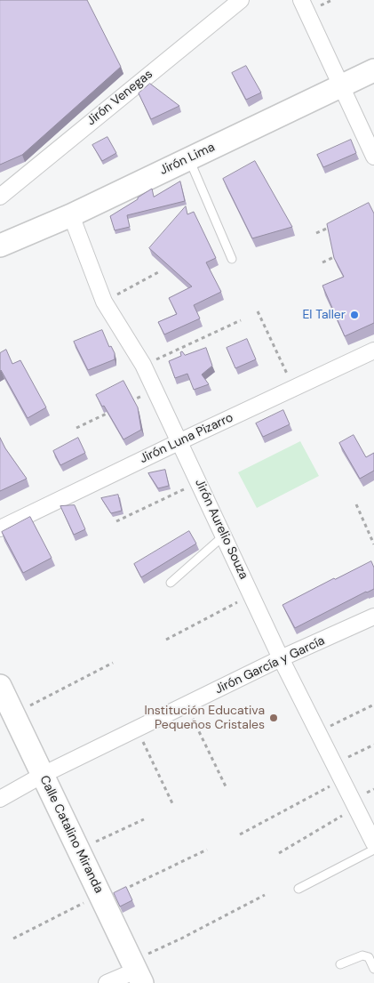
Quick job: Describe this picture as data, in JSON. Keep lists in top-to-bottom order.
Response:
{
  "streets": {
    "street": [
      "Jirón Venegas",
      "Jirón Lima",
      "Jirón Luna Pizarro",
      "Jirón Aurelio Souza",
      "Jirón García y García",
      "Calle Catalino Miranda"
    ]
  },
  "crossings": [
    ["Jirón Lima", "Jirón Aurelio Souza"],
    ["Jirón Luna Pizarro", "Jirón Aurelio Souza"],
    ["Jirón Aurelio Souza", "Jirón García y García"],
    ["Jirón García y García", "Calle Catalino Miranda"]
  ],
  "places": ["El Taller", "Institución Educativa Pequeños Cristales"]
}
